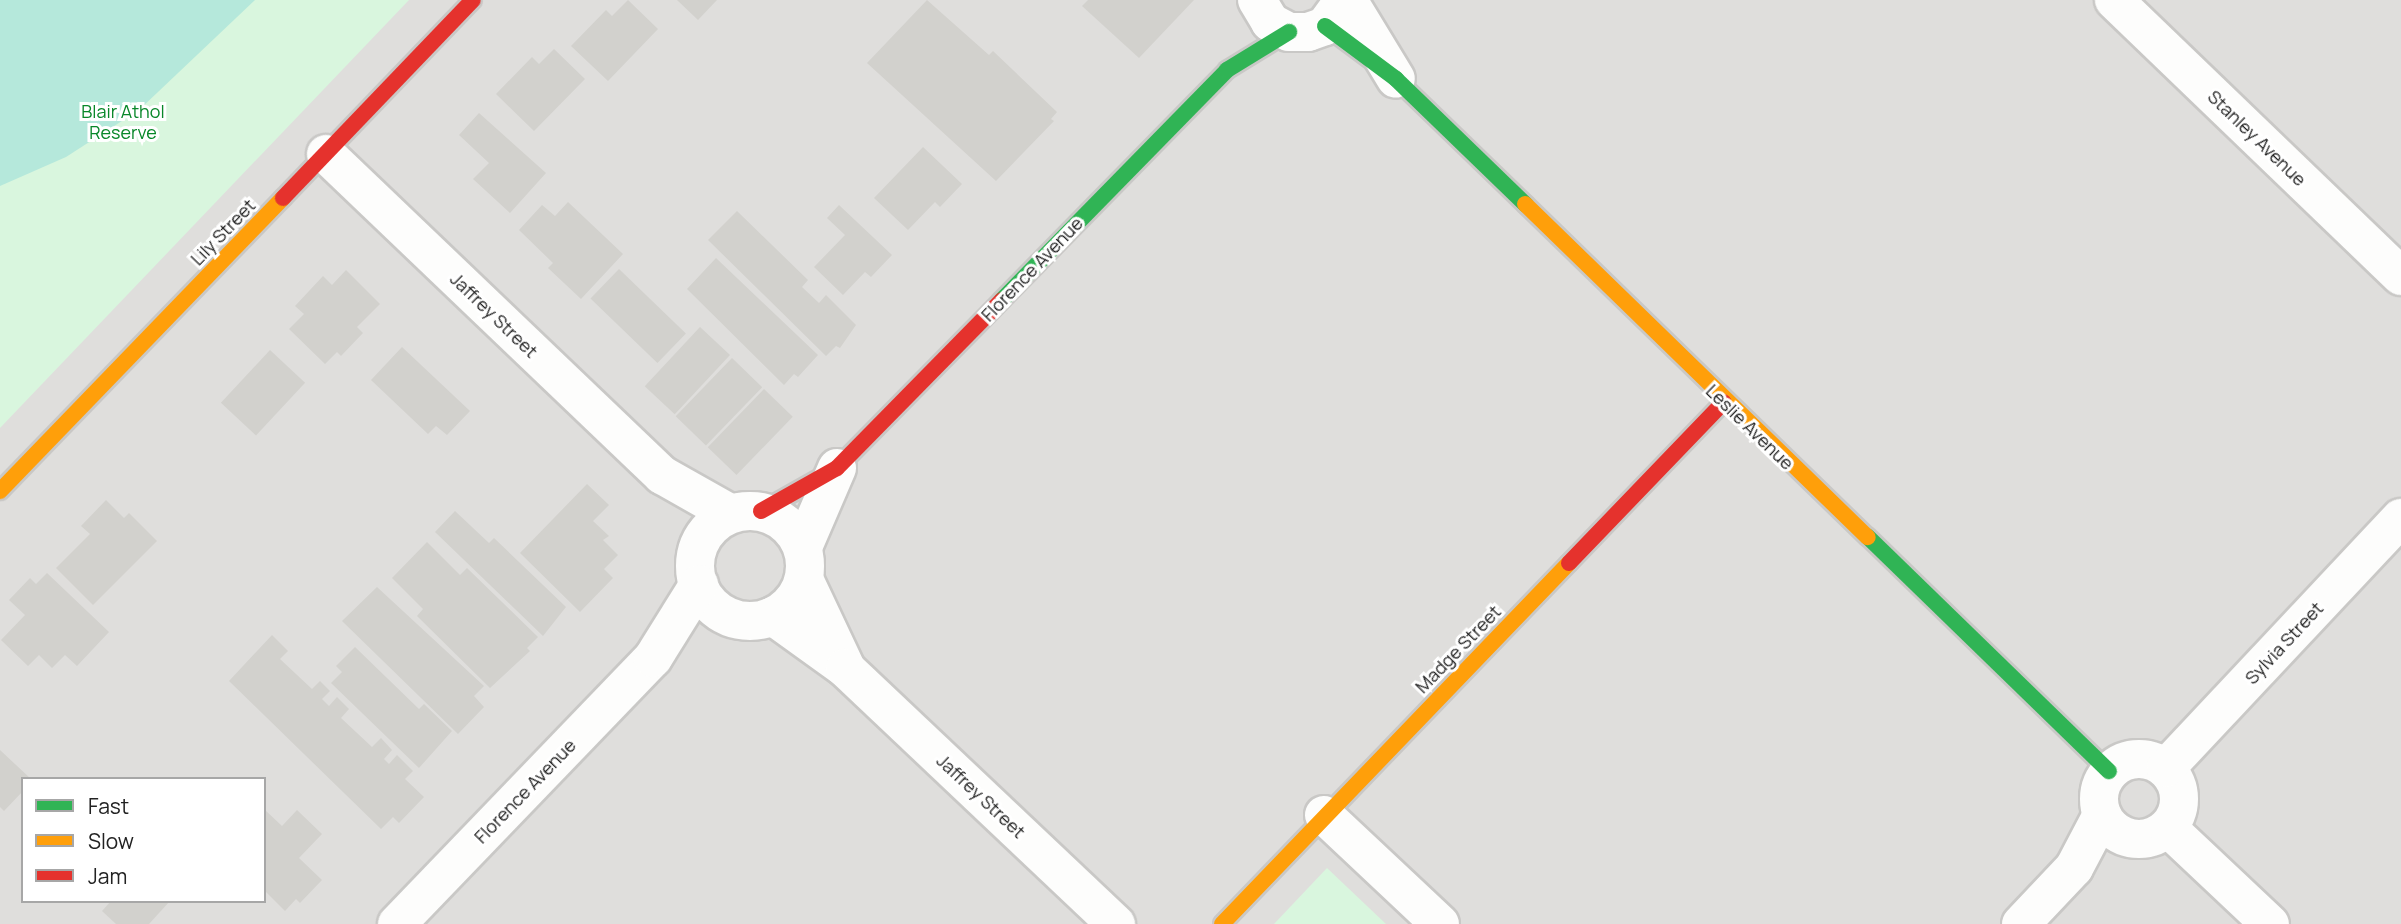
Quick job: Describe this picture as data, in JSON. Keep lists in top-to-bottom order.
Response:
{
  "streets": {
    "street": [
      "Stanley Avenue",
      "Lily Street",
      "Florence Avenue",
      "Jaffrey Street",
      "Leslie Avenue",
      "Sylvia Street",
      "Madge Street"
    ]
  },
  "crossings": [
    ["Lily Street", "Jaffrey Street"],
    ["Florence Avenue", "Jaffrey Street"],
    ["Florence Avenue", "Leslie Avenue"],
    ["Leslie Avenue", "Sylvia Street"],
    ["Leslie Avenue", "Madge Street"]
  ],
  "parks": ["Blair Athol Reserve"],
  "legend": ["Fast", "Slow", "Jam"]
}
